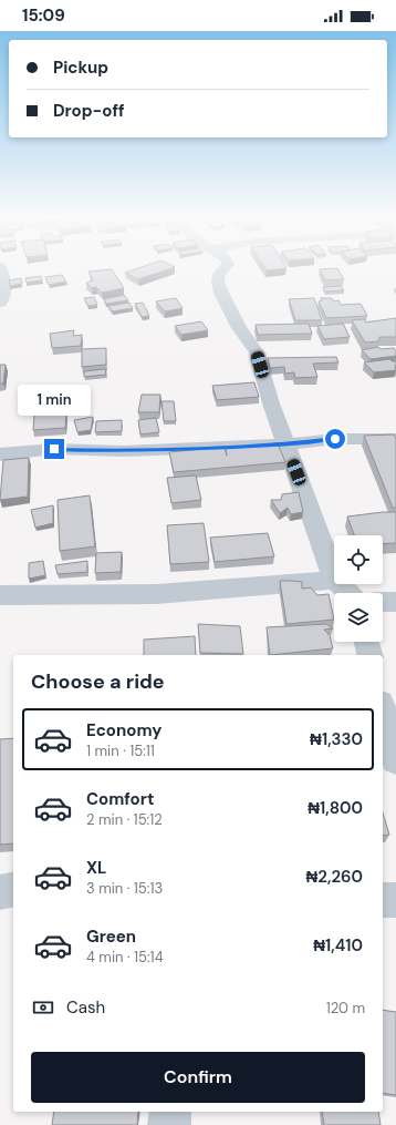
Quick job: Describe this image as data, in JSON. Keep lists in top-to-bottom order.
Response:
{
  "page": {
    "status": "15:09",
    "banner": ["Pickup", "Drop-off"],
    "bubble": "1 min",
    "heading": "Choose a ride",
    "list": [
      {
        "name": "Economy",
        "note": "1 min · 15:11",
        "value": "₦1,330"
      },
      {
        "name": "Comfort",
        "note": "2 min · 15:12",
        "value": "₦1,800"
      },
      {
        "name": "XL",
        "note": "3 min · 15:13",
        "value": "₦2,260"
      },
      {
        "name": "Green",
        "note": "4 min · 15:14",
        "value": "₦1,410"
      }
    ],
    "pay": ["Cash", "120 m"],
    "buttons": "Confirm"
  }
}
